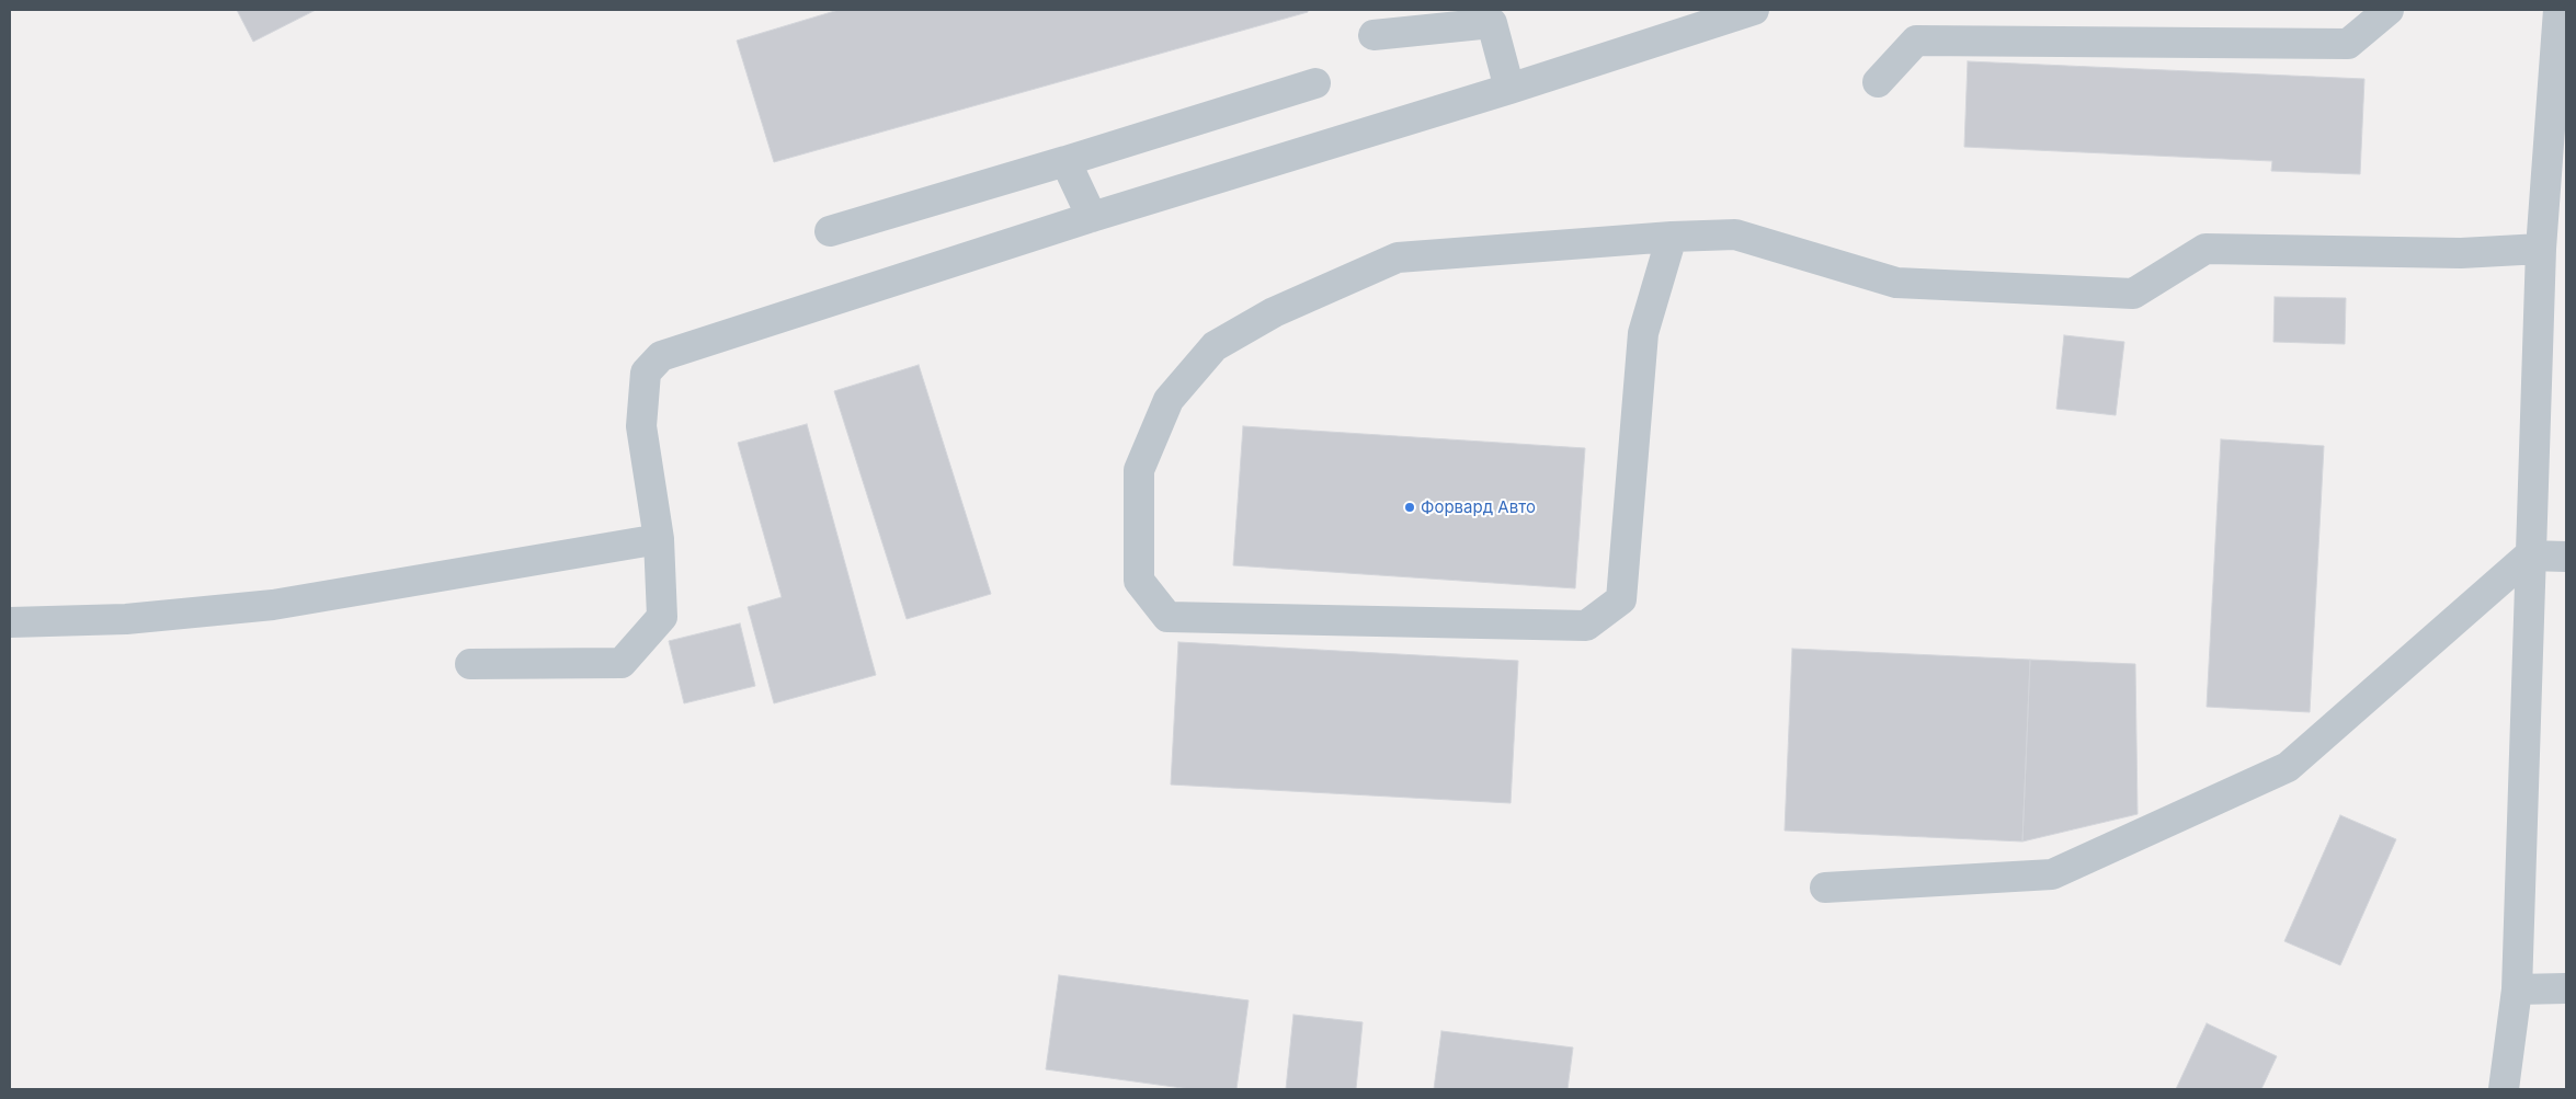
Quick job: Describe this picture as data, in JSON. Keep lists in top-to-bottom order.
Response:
{
  "places": ["Форвард Авто"]
}
